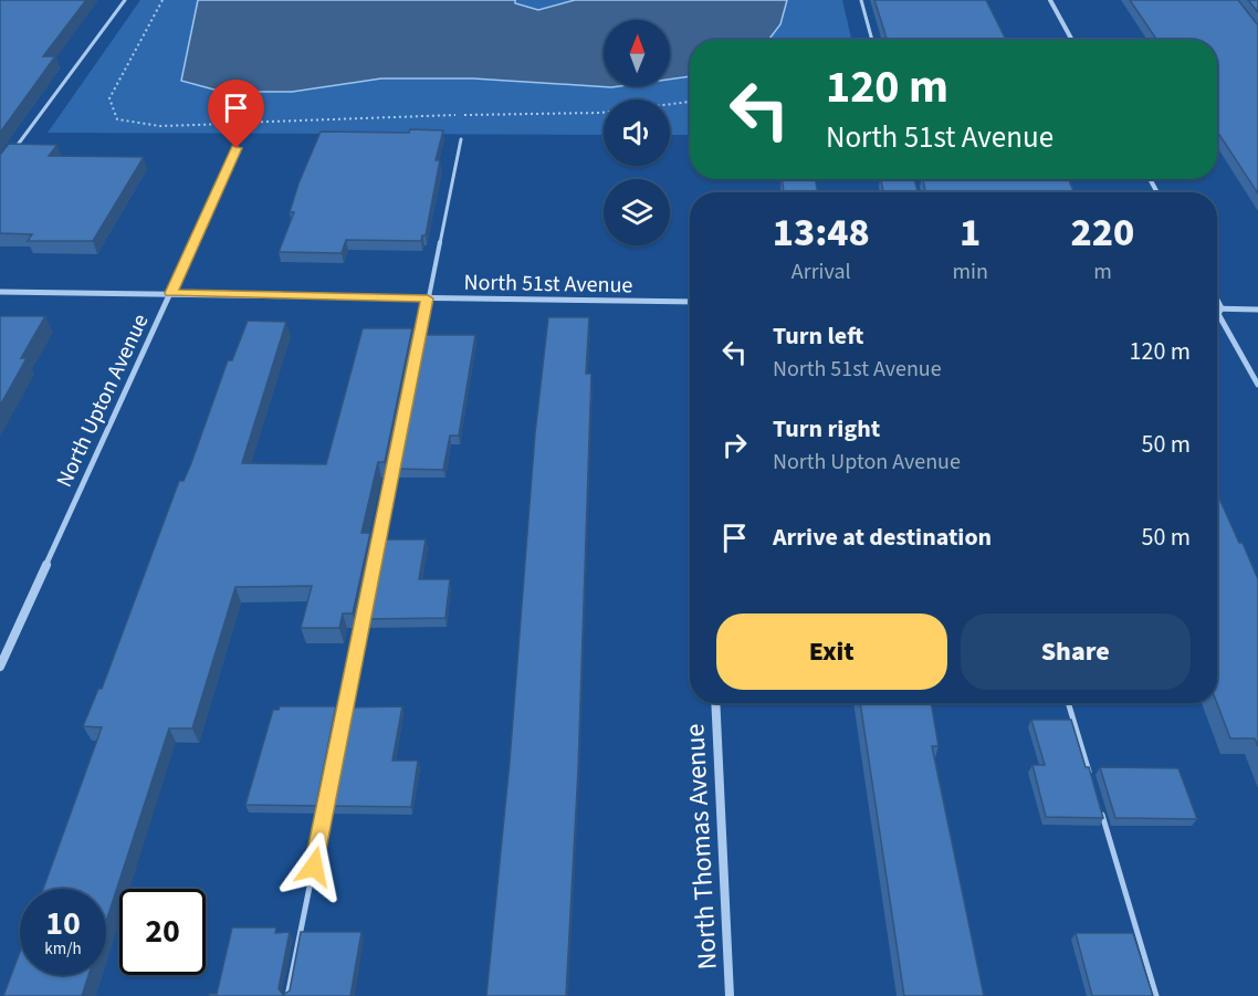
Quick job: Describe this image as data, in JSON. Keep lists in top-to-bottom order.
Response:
{
  "streets": {
    "street": ["North 51st Avenue", "North Upton Avenue", "North Thomas Avenue"]
  },
  "crossings": [
    ["North 51st Avenue", "North Upton Avenue"]
  ],
  "north": "top",
  "page": {
    "turn": ["120 m", "North 51st Avenue"],
    "eta": [
      "13:48",
      "Arrival",
      "1",
      "min",
      "220",
      "m"
    ],
    "list": [
      {
        "name": "Turn left",
        "note": "North 51st Avenue",
        "value": "120 m"
      },
      {
        "name": "Turn right",
        "note": "North Upton Avenue",
        "value": "50 m"
      },
      {
        "name": "Arrive at destination",
        "value": "50 m"
      }
    ],
    "buttons": ["Exit", "Share"],
    "speed": "10 km/h",
    "limit": "20"
  }
}
